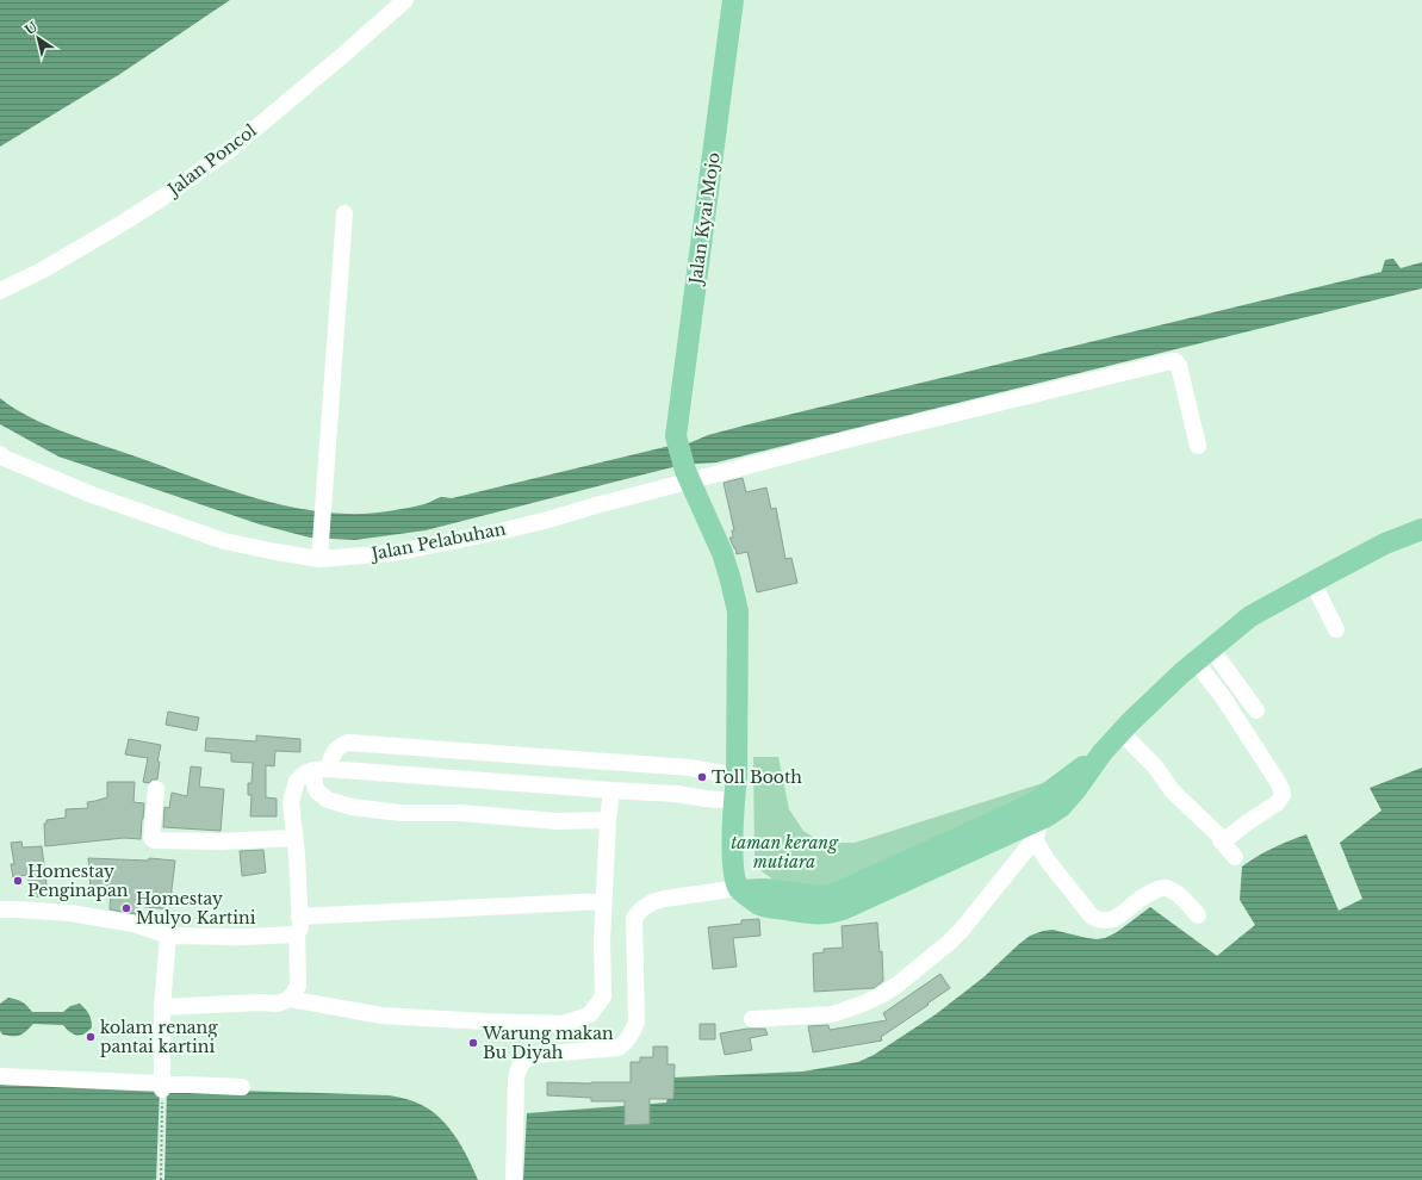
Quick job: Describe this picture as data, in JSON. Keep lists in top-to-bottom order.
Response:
{
  "streets": {
    "main road": ["Jalan Kyai Mojo"],
    "street": ["Jalan Poncol", "Jalan Pelabuhan"]
  },
  "crossings": [
    ["Jalan Kyai Mojo", "Jalan Pelabuhan"]
  ],
  "parks": ["taman kerang mutiara"],
  "places": [
    "Toll Booth",
    "Homestay Penginapan",
    "Homestay Mulyo Kartini",
    "kolam renang pantai kartini",
    "Warung makan Bu Diyah"
  ],
  "north": "top left"
}
